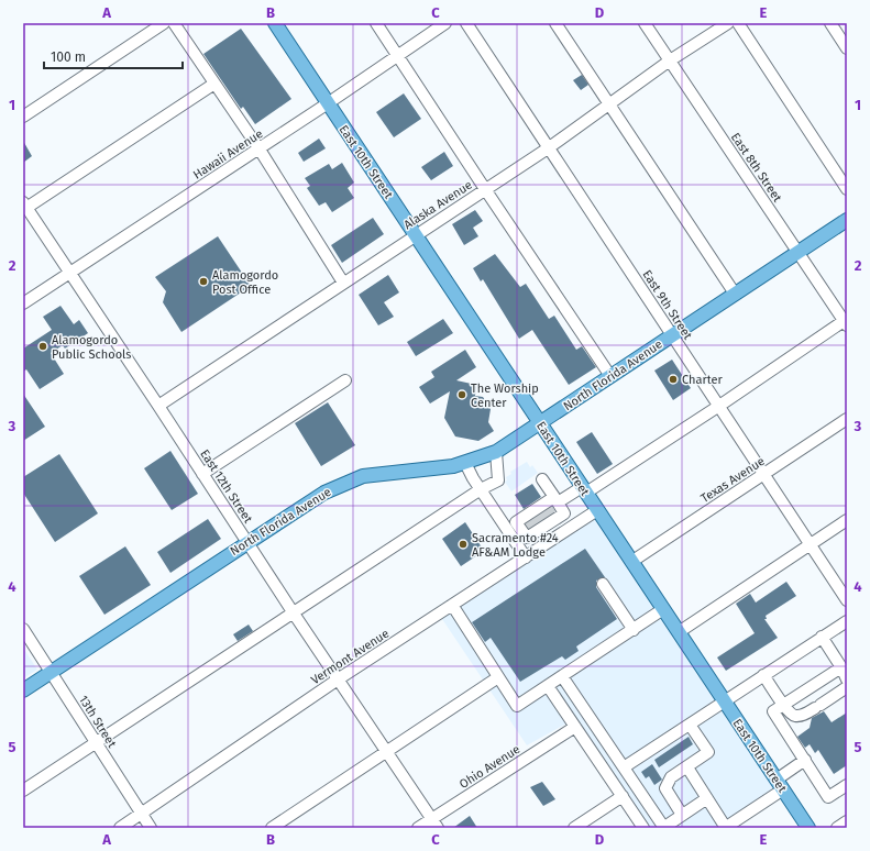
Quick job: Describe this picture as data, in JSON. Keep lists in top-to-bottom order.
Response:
{
  "streets": {
    "main road": ["East 10th Street", "North Florida Avenue"],
    "street": [
      "Hawaii Avenue",
      "East 8th Street",
      "Alaska Avenue",
      "East 9th Street",
      "Texas Avenue",
      "East 12th Street",
      "Vermont Avenue",
      "13th Street",
      "Ohio Avenue"
    ]
  },
  "crossings": [
    ["Hawaii Avenue", "East 10th Street"],
    ["Hawaii Avenue", "East 12th Street"],
    ["East 10th Street", "Alaska Avenue"],
    ["East 10th Street", "North Florida Avenue"],
    ["East 10th Street", "Texas Avenue"],
    ["East 10th Street", "Vermont Avenue"],
    ["East 8th Street", "Alaska Avenue"],
    ["East 8th Street", "North Florida Avenue"],
    ["Alaska Avenue", "East 9th Street"],
    ["Alaska Avenue", "East 12th Street"],
    ["East 9th Street", "North Florida Avenue"],
    ["East 9th Street", "Texas Avenue"],
    ["North Florida Avenue", "East 12th Street"],
    ["North Florida Avenue", "13th Street"],
    ["East 12th Street", "Vermont Avenue"],
    ["East 12th Street", "Ohio Avenue"],
    ["Vermont Avenue", "13th Street"]
  ],
  "places": [
    "Alamogordo Post Office",
    "Alamogordo Public Schools",
    "Charter",
    "The Worship Center",
    "Sacramento #24 AF&AM Lodge"
  ],
  "scale_bar": "100 m",
  "grid": {
    "columns": [
      "A",
      "B",
      "C",
      "D",
      "E"
    ],
    "rows": [
      "1",
      "2",
      "3",
      "4",
      "5"
    ]
  }
}
